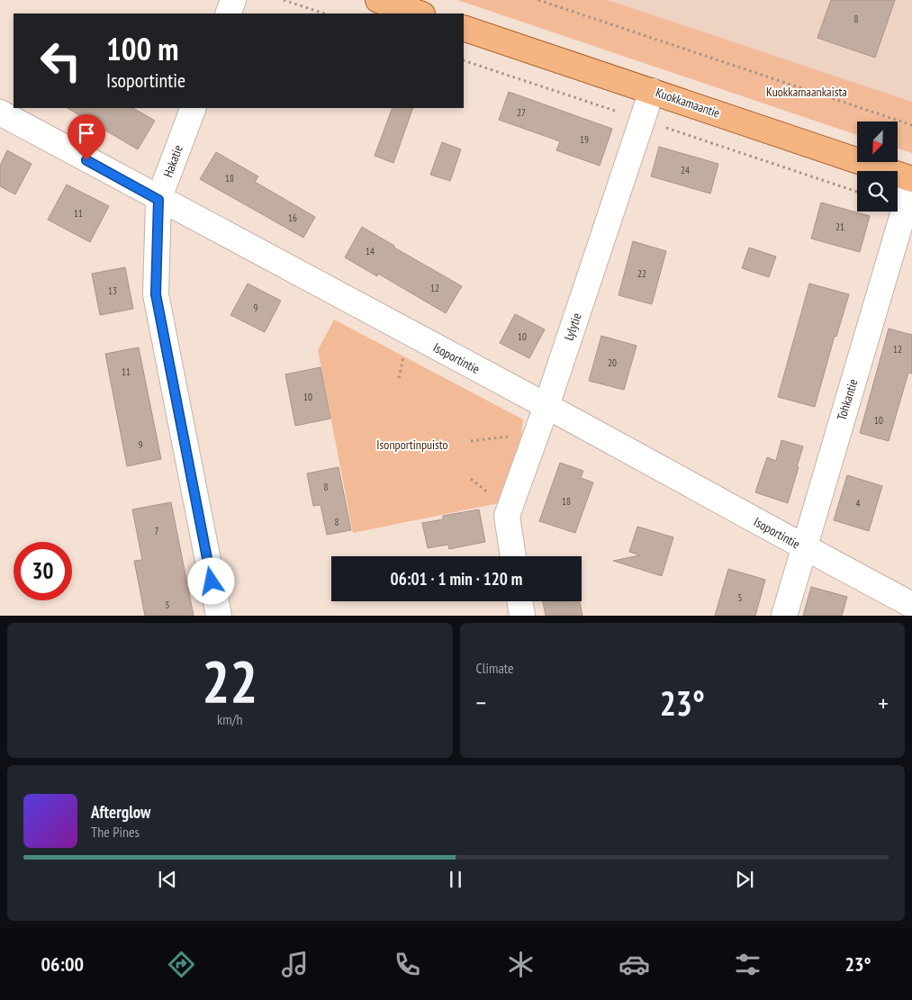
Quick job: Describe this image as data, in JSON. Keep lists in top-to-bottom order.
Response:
{
  "streets": {
    "main road": ["Kuokkamaantie"],
    "street": [
      "Hakatie",
      "Lylytie",
      "Isoportintie",
      "Tohkantie"
    ]
  },
  "crossings": [
    ["Kuokkamaantie", "Lylytie"],
    ["Hakatie", "Isoportintie"],
    ["Lylytie", "Isoportintie"],
    ["Isoportintie", "Tohkantie"]
  ],
  "parks": ["Kuokkamaankaista", "Isonportinpuisto"],
  "house_numbers": [
    "8",
    "27",
    "19",
    "24",
    "18",
    "11",
    "16",
    "21",
    "14",
    "22",
    "12",
    "13",
    "9",
    "10",
    "12",
    "20",
    "11",
    "10",
    "10",
    "9",
    "8",
    "18",
    "4",
    "8",
    "7",
    "5",
    "5"
  ],
  "north": "bottom left",
  "page": {
    "turn": ["100 m", "Isoportintie"],
    "limit": "30",
    "trip": "06:01 · 1 min · 120 m",
    "tile": [
      ["22", "km/h"],
      "Climate"
    ],
    "heat": ["−", "23°", "+"],
    "song": ["Afterglow", "The Pines"],
    "tabs": ["06:00", "23°"]
  }
}
